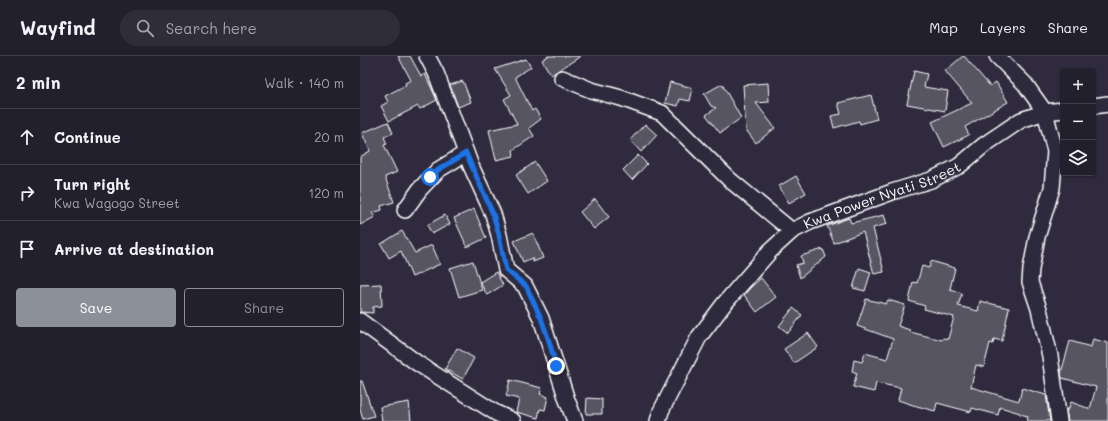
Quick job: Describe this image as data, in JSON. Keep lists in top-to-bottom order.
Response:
{
  "streets": {
    "street": ["Kwa Power Nyati Street"]
  },
  "page": {
    "header": "Wayfind",
    "search": "Search here",
    "nav": ["Map", "Layers", "Share"],
    "heading": ["2 min", "Walk · 140 m"],
    "map_buttons": ["+", "−"],
    "list": [
      ["Continue", "20 m"],
      ["Turn right", "Kwa Wagogo Street", "120 m"],
      "Arrive at destination"
    ],
    "buttons": ["Save", "Share"]
  }
}
